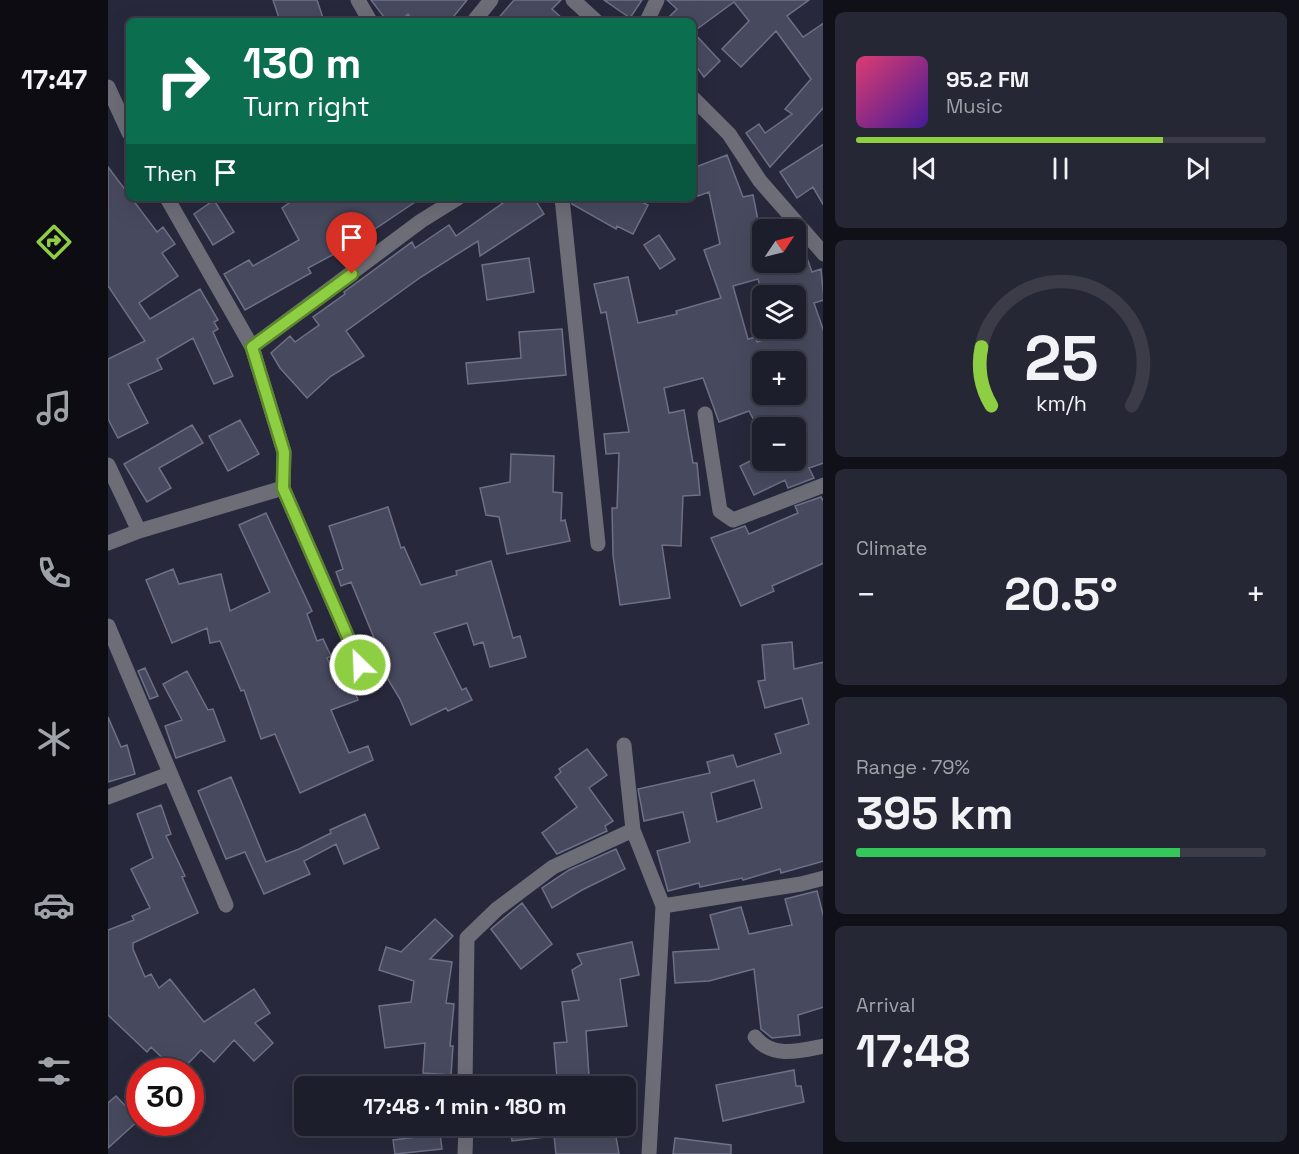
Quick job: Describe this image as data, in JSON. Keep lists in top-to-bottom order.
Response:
{
  "north": "top right",
  "page": {
    "tabs": "17:47",
    "turn": ["130 m", "Turn right"],
    "song": ["95.2 FM", "Music"],
    "then": "Then",
    "map_buttons": ["+", "−"],
    "tile": [
      "Climate",
      ["Range · 79%", "395 km"],
      ["Arrival", "17:48"]
    ],
    "heat": ["−", "20.5°", "+"],
    "limit": "30",
    "trip": "17:48 · 1 min · 180 m",
    "gauge": ["25", "km/h"]
  }
}
